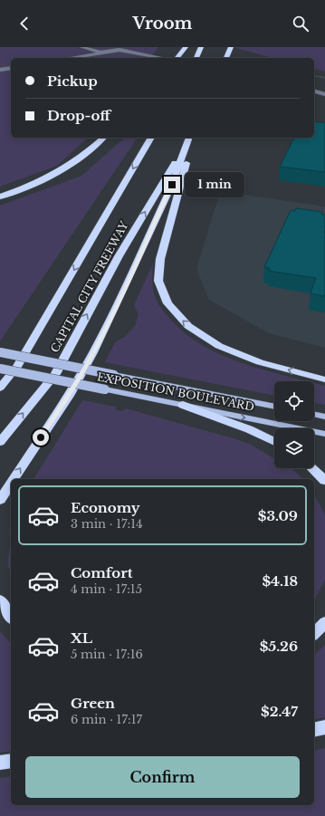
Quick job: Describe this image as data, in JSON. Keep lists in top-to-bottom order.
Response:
{
  "streets": {
    "highway": ["CAPITAL CITY FREEWAY"],
    "main road": ["EXPOSITION BOULEVARD"]
  },
  "page": {
    "header": "Vroom",
    "banner": ["Pickup", "Drop-off"],
    "bubble": "1 min",
    "list": [
      {
        "name": "Economy",
        "note": "3 min · 17:14",
        "value": "$3.09"
      },
      {
        "name": "Comfort",
        "note": "4 min · 17:15",
        "value": "$4.18"
      },
      {
        "name": "XL",
        "note": "5 min · 17:16",
        "value": "$5.26"
      },
      {
        "name": "Green",
        "note": "6 min · 17:17",
        "value": "$2.47"
      }
    ],
    "buttons": "Confirm"
  }
}
